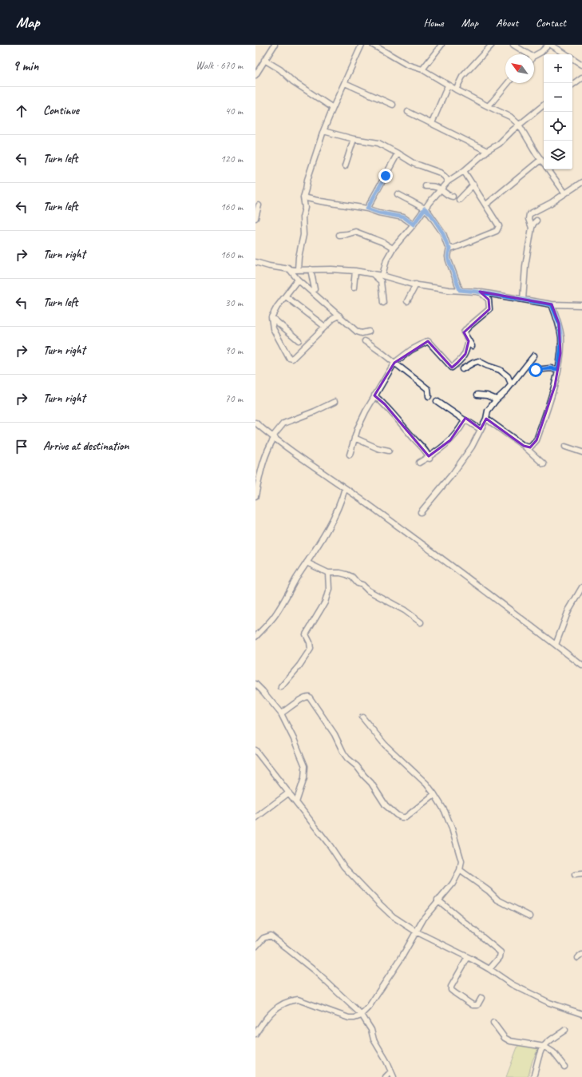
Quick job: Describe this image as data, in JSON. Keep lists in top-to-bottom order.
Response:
{
  "north": "top left",
  "page": {
    "header": "Map",
    "nav": [
      "Home",
      "Map",
      "About",
      "Contact"
    ],
    "heading": ["9 min", "Walk · 670 m"],
    "map_buttons": ["+", "−"],
    "list": [
      ["Continue", "40 m"],
      ["Turn left", "120 m"],
      ["Turn left", "160 m"],
      ["Turn right", "160 m"],
      ["Turn left", "30 m"],
      ["Turn right", "90 m"],
      ["Turn right", "70 m"],
      "Arrive at destination"
    ]
  }
}
